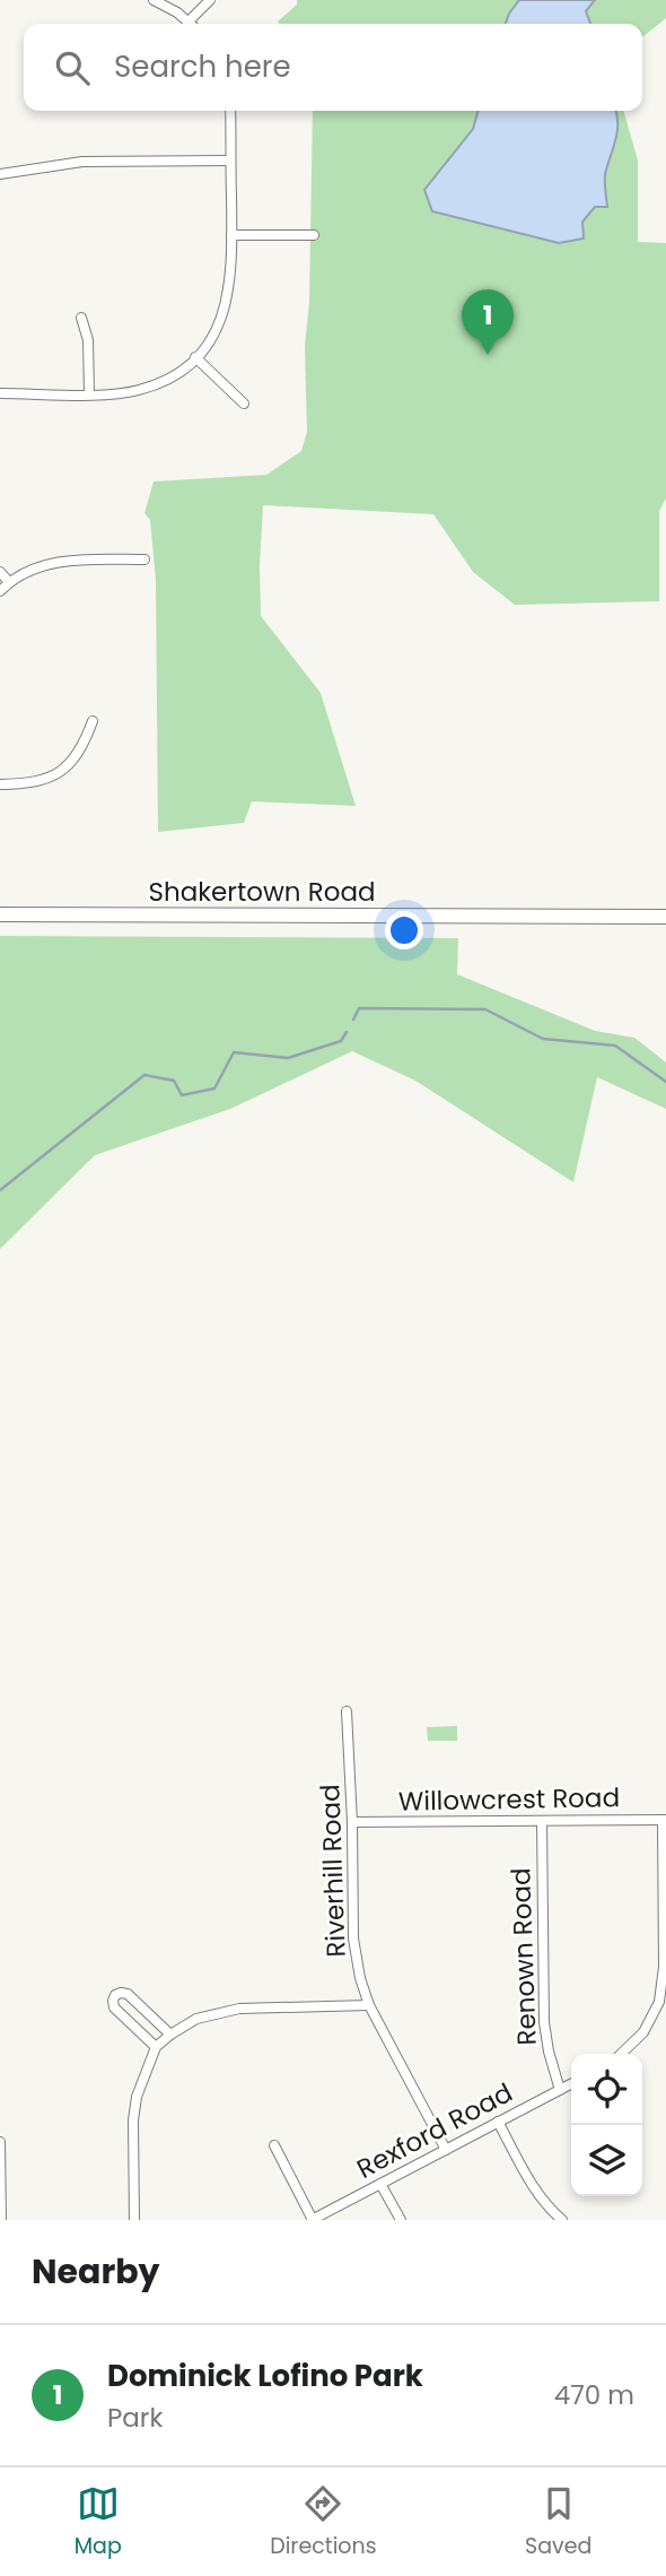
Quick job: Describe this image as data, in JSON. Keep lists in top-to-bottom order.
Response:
{
  "streets": {
    "street": [
      "Shakertown Road",
      "Willowcrest Road",
      "Riverhill Road",
      "Renown Road",
      "Rexford Road"
    ]
  },
  "crossings": [
    ["Willowcrest Road", "Riverhill Road"],
    ["Willowcrest Road", "Renown Road"],
    ["Riverhill Road", "Rexford Road"],
    ["Renown Road", "Rexford Road"]
  ],
  "page": {
    "search": "Search here",
    "pins": "1",
    "heading": "Nearby",
    "list": [
      {
        "mark": "1",
        "name": "Dominick Lofino Park",
        "note": "Park",
        "value": "470 m"
      }
    ],
    "nav": ["Map", "Directions", "Saved"]
  }
}
